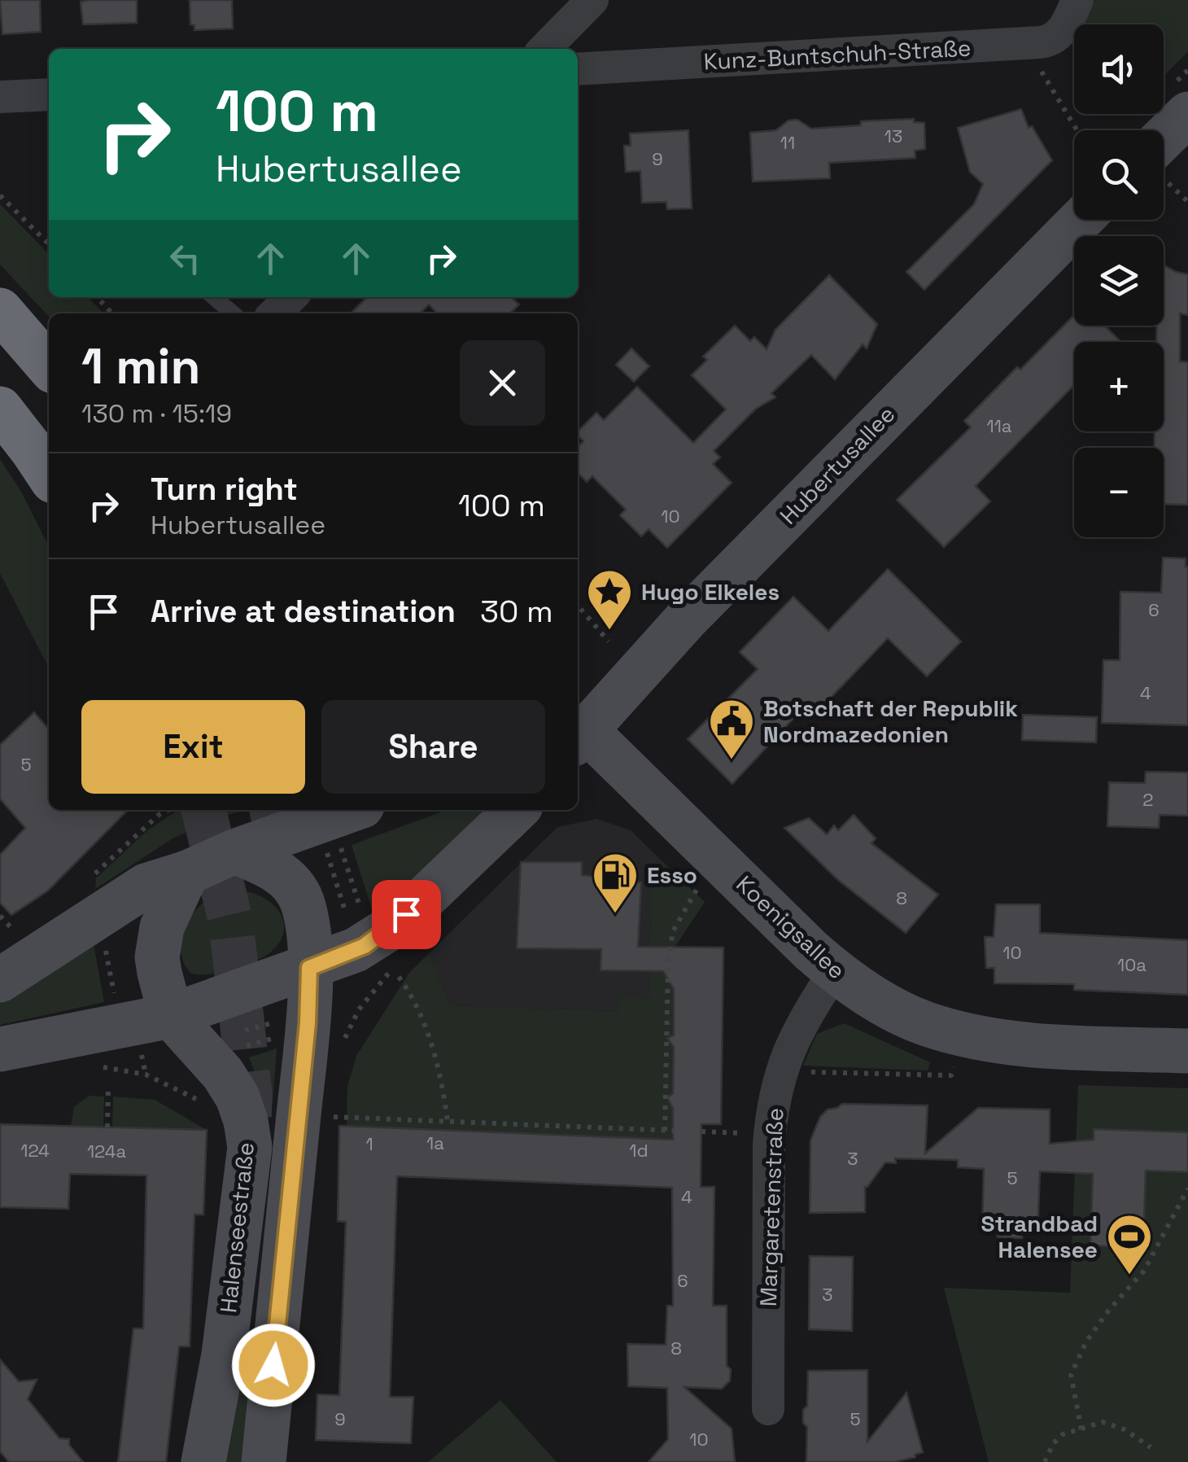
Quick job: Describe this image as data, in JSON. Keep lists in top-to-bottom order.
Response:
{
  "streets": {
    "main road": ["Hubertusallee", "Koenigsallee", "Halenseestraße"],
    "street": ["Kunz-Buntschuh-Straße", "Margaretenstraße"]
  },
  "crossings": [
    ["Hubertusallee", "Koenigsallee"],
    ["Koenigsallee", "Margaretenstraße"]
  ],
  "places": {
    "place": ["Hugo Elkeles"],
    "public building": ["Botschaft der Republik Nordmazedonien"],
    "fuel station": ["Esso"],
    "sports": ["Strandbad Halensee"]
  },
  "house_numbers": [
    "13",
    "11",
    "9",
    "11a",
    "10",
    "6",
    "4",
    "5",
    "2",
    "8",
    "10",
    "10a",
    "1a",
    "1",
    "124",
    "1d",
    "124a",
    "3",
    "5",
    "4",
    "6",
    "3",
    "8",
    "9",
    "5",
    "10"
  ],
  "page": {
    "map_buttons": ["+", "−"],
    "turn": ["100 m", "Hubertusallee"],
    "heading": ["1 min", "130 m · 15:19"],
    "list": [
      {
        "name": "Turn right",
        "note": "Hubertusallee",
        "value": "100 m"
      },
      {
        "name": "Arrive at destination",
        "value": "30 m"
      }
    ],
    "buttons": ["Exit", "Share"]
  }
}
